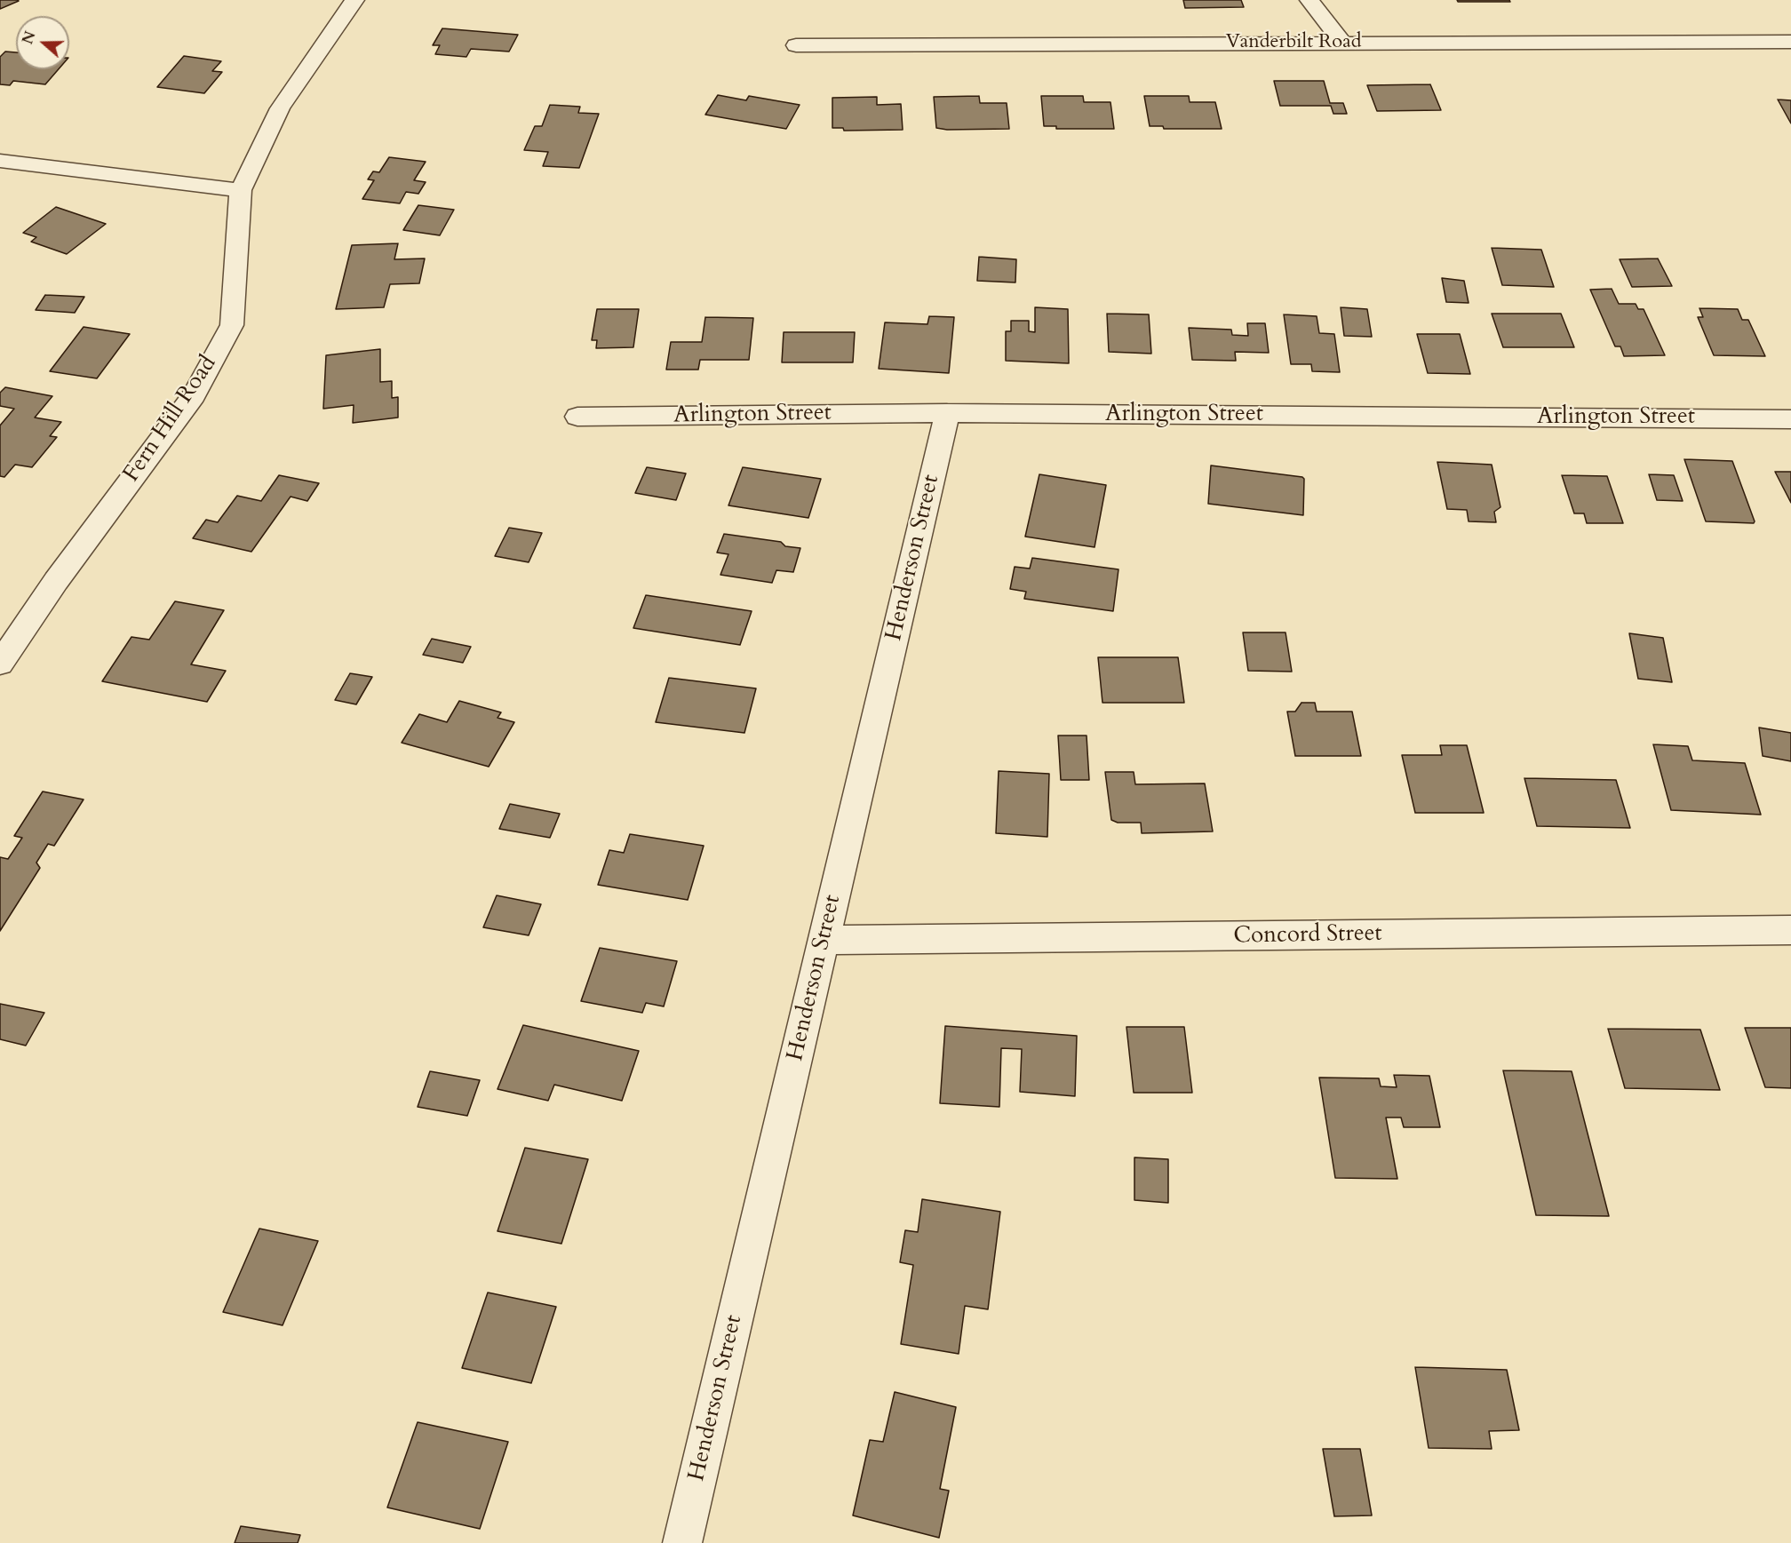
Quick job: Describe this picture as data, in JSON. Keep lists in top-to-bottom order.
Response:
{
  "streets": {
    "street": [
      "Vanderbilt Road",
      "Arlington Street",
      "Fern Hill Road",
      "Henderson Street",
      "Concord Street"
    ]
  },
  "crossings": [
    ["Arlington Street", "Henderson Street"],
    ["Henderson Street", "Concord Street"]
  ],
  "north": "left"
}
